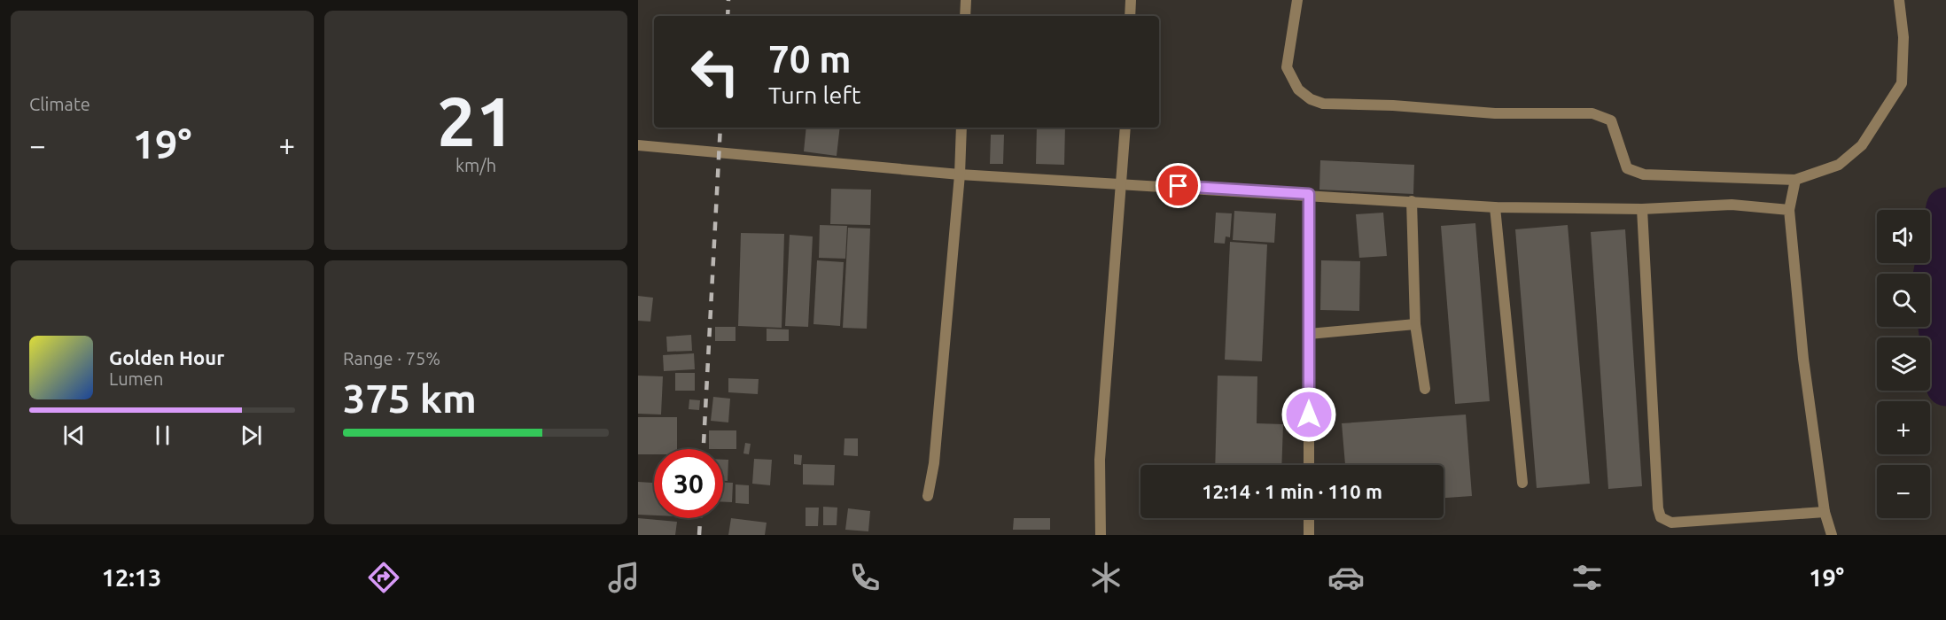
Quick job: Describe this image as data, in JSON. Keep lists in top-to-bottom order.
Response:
{
  "page": {
    "tile": [
      "Climate",
      ["21", "km/h"],
      ["Range · 75%", "375 km"]
    ],
    "turn": ["70 m", "Turn left"],
    "heat": ["−", "19°", "+"],
    "map_buttons": ["+", "−"],
    "song": ["Golden Hour", "Lumen"],
    "limit": "30",
    "trip": "12:14 · 1 min · 110 m",
    "tabs": ["12:13", "19°"]
  }
}
